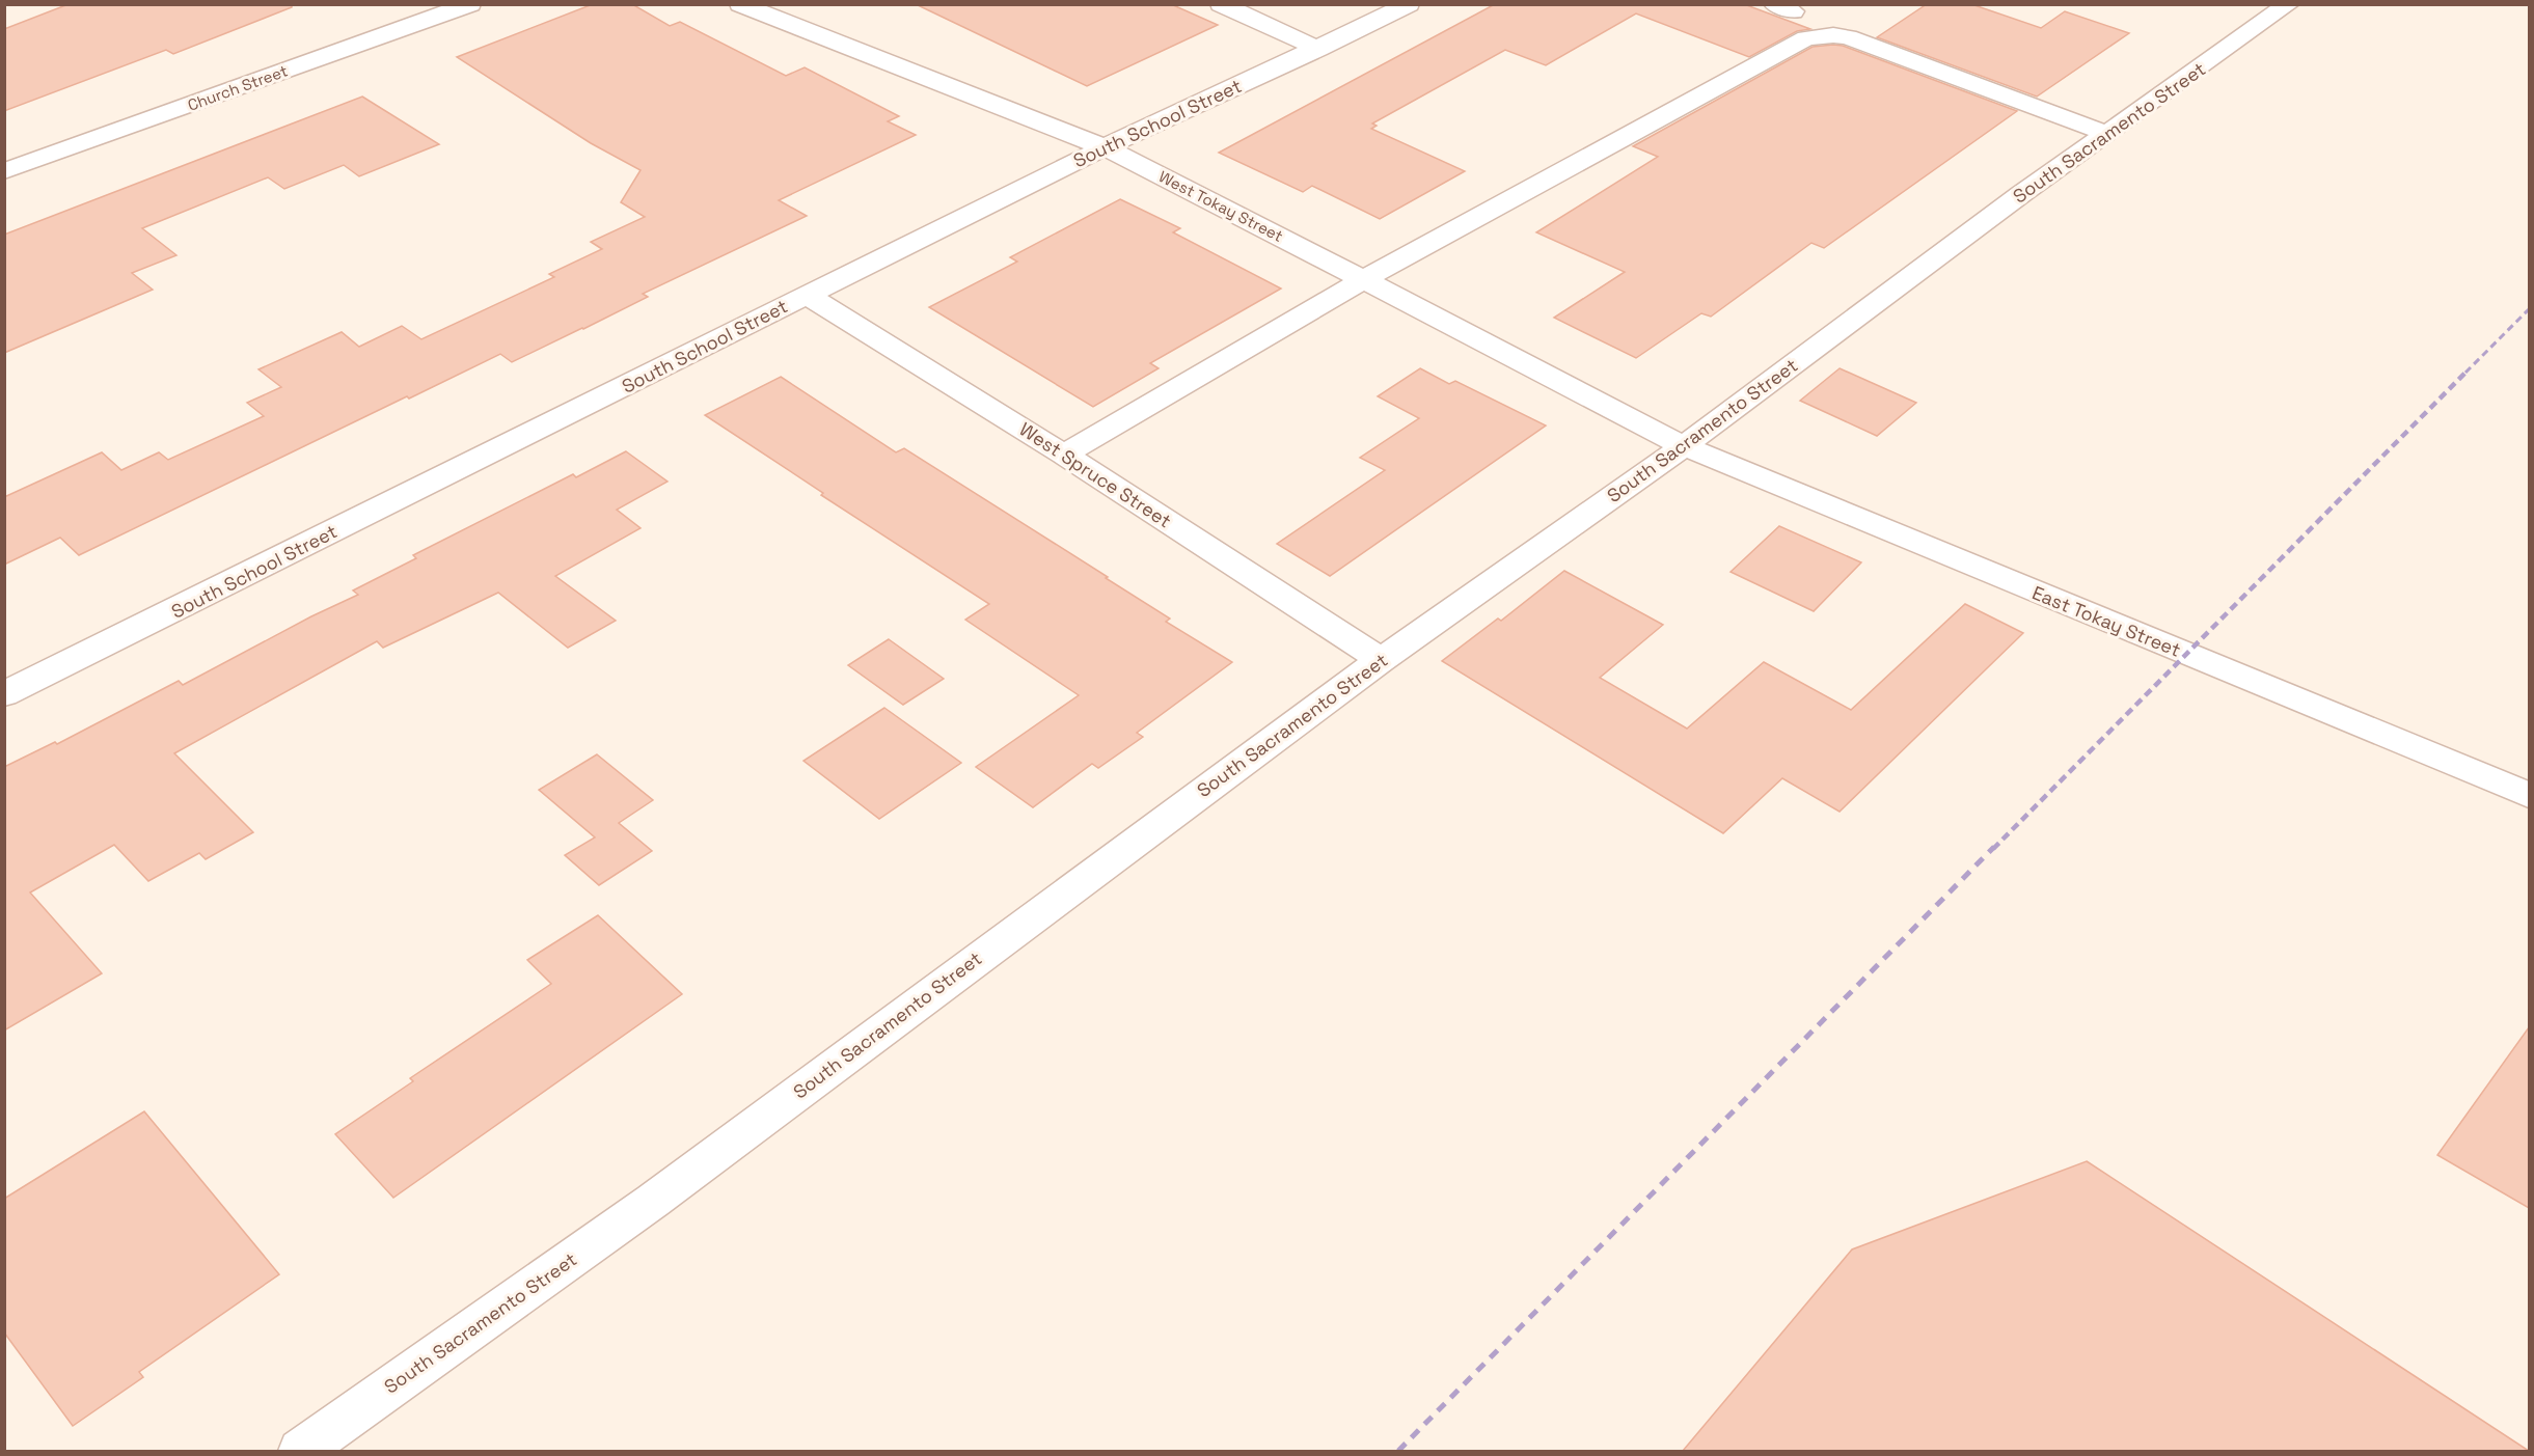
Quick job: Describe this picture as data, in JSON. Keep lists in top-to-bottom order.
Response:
{
  "streets": {
    "street": [
      "Church Street",
      "South School Street",
      "South Sacramento Street",
      "West Tokay Street",
      "West Spruce Street",
      "East Tokay Street"
    ]
  },
  "crossings": [
    ["South School Street", "West Tokay Street"],
    ["South School Street", "West Spruce Street"],
    ["South Sacramento Street", "West Tokay Street"],
    ["South Sacramento Street", "West Spruce Street"],
    ["South Sacramento Street", "East Tokay Street"],
    ["West Tokay Street", "East Tokay Street"]
  ]
}
